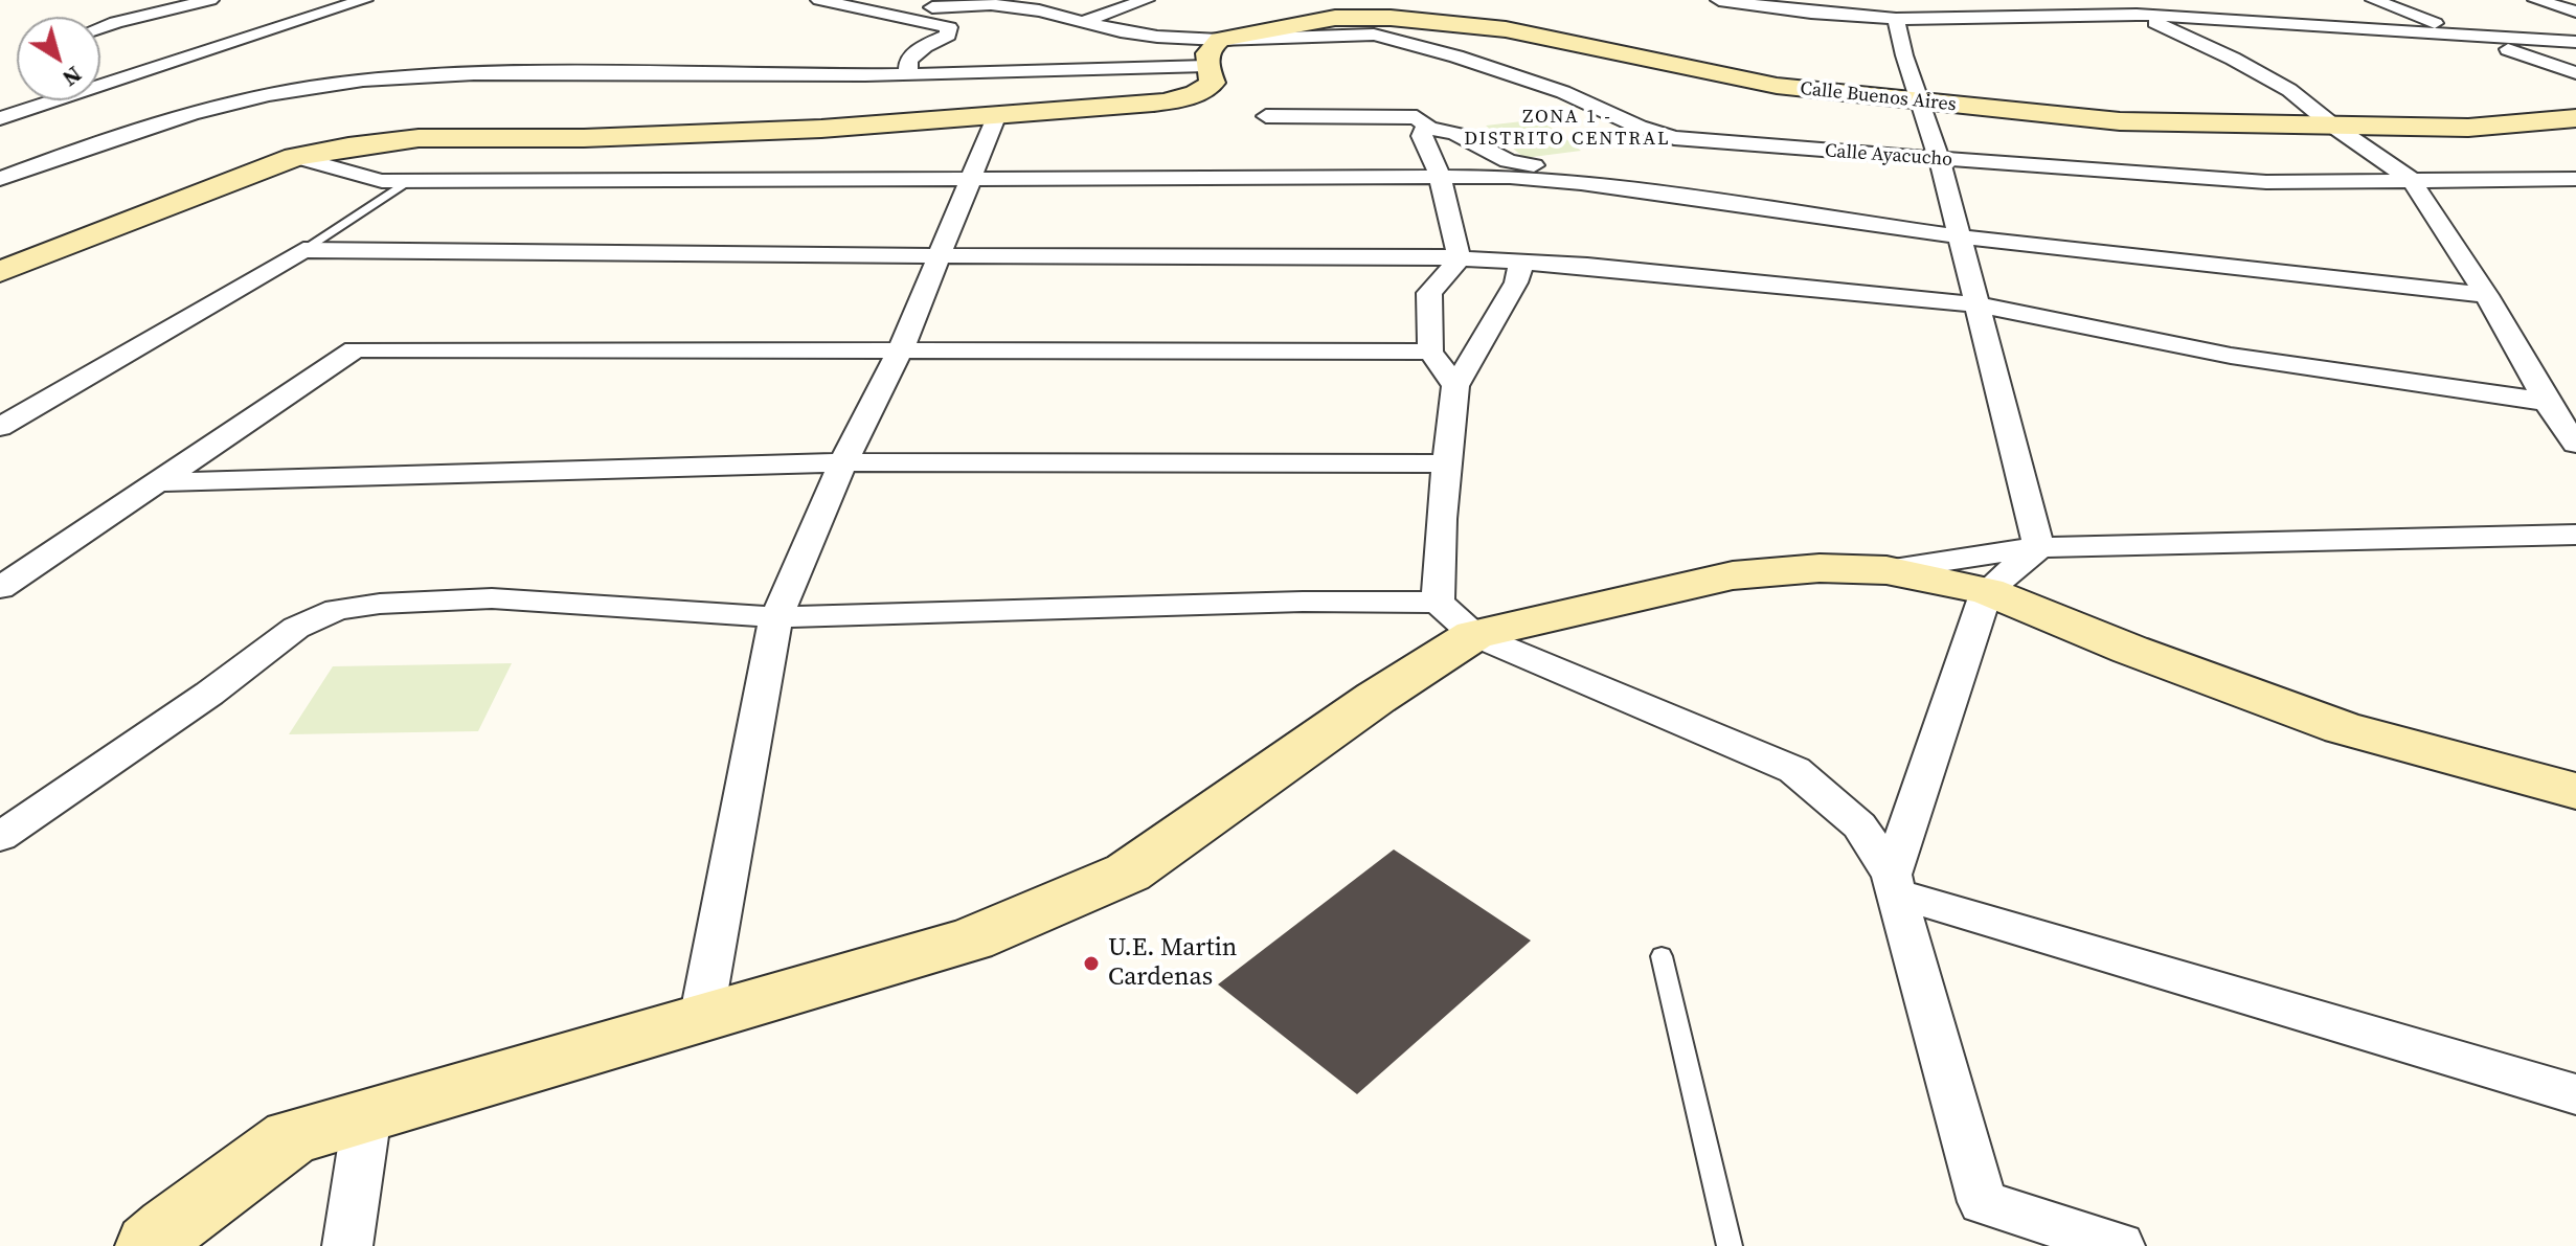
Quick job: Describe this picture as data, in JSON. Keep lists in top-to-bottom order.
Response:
{
  "streets": {
    "street": ["Calle Buenos Aires", "Calle Ayacucho"]
  },
  "crossings": [
    ["Calle Buenos Aires", "Calle Ayacucho"]
  ],
  "districts": ["ZONA 1 - DISTRITO CENTRAL"],
  "places": ["U.E. Martin Cardenas"],
  "north": "bottom right"
}
